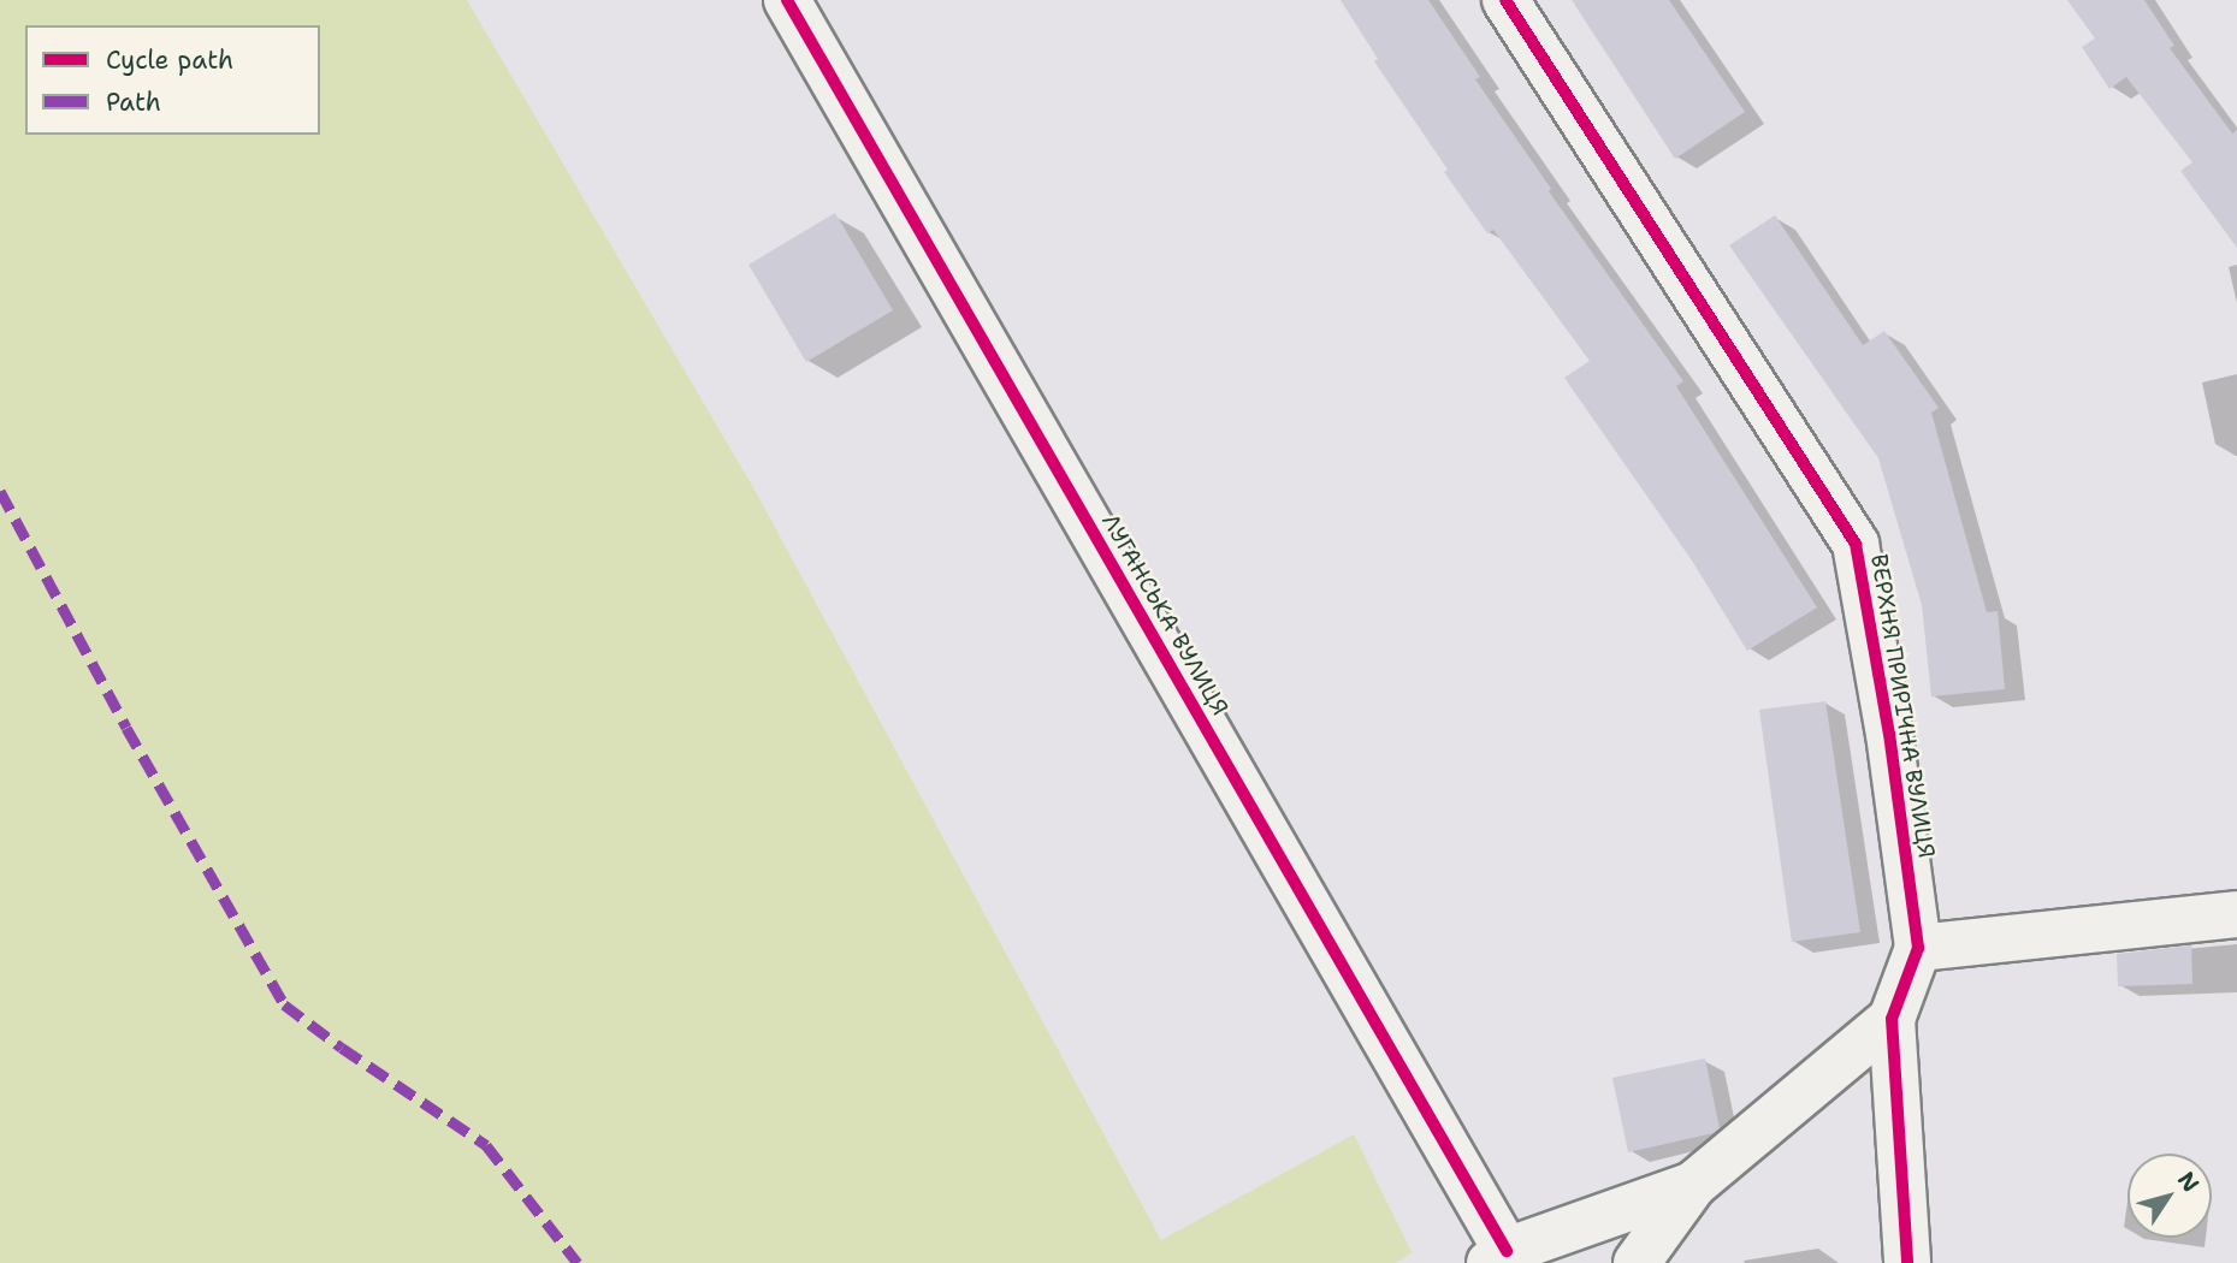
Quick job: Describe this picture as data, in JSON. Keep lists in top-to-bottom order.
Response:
{
  "streets": {
    "street": ["ЛУГАНСЬКА ВУЛИЦЯ", "ВЕРХНЯ ПРИРІЧНА ВУЛИЦЯ"]
  },
  "legend": ["Cycle path", "Path"],
  "north": "top right"
}
